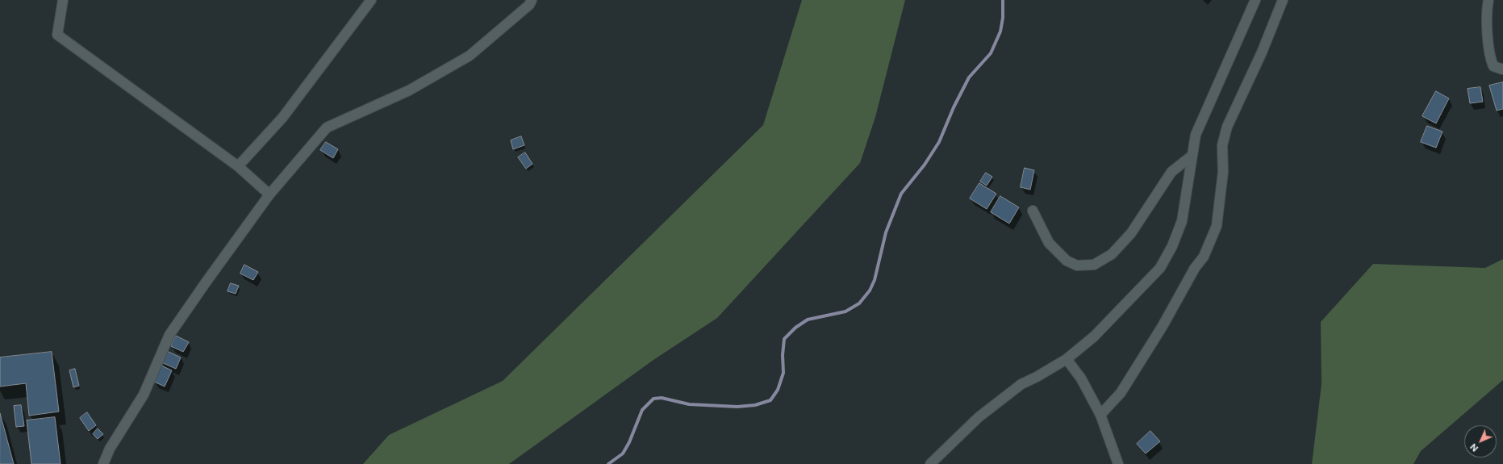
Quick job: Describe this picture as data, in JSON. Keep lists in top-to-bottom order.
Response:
{
  "north": "bottom left"
}
